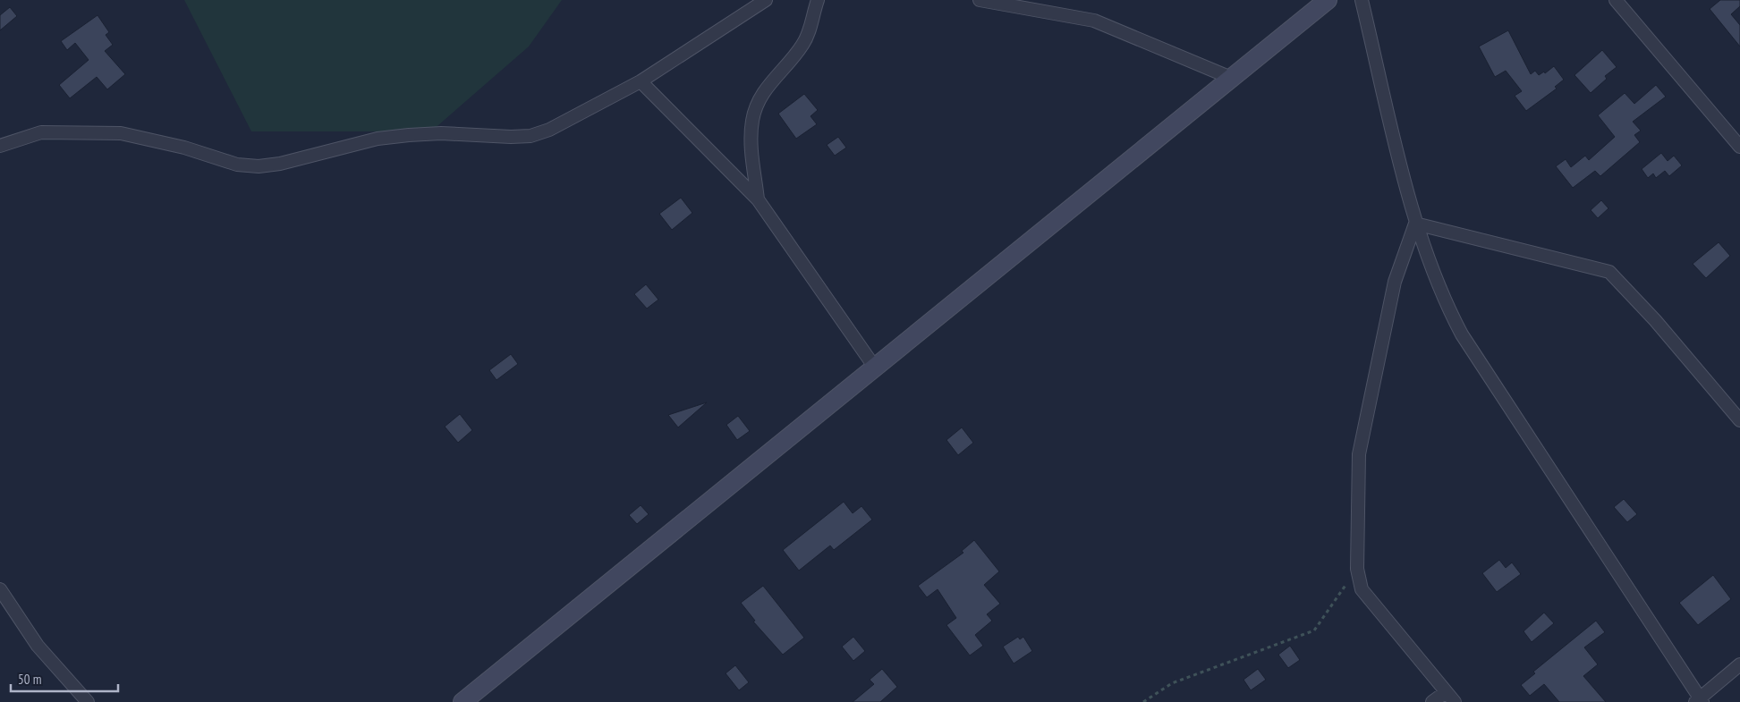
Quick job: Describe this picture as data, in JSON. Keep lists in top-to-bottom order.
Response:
{
  "scale_bar": "50 m"
}
